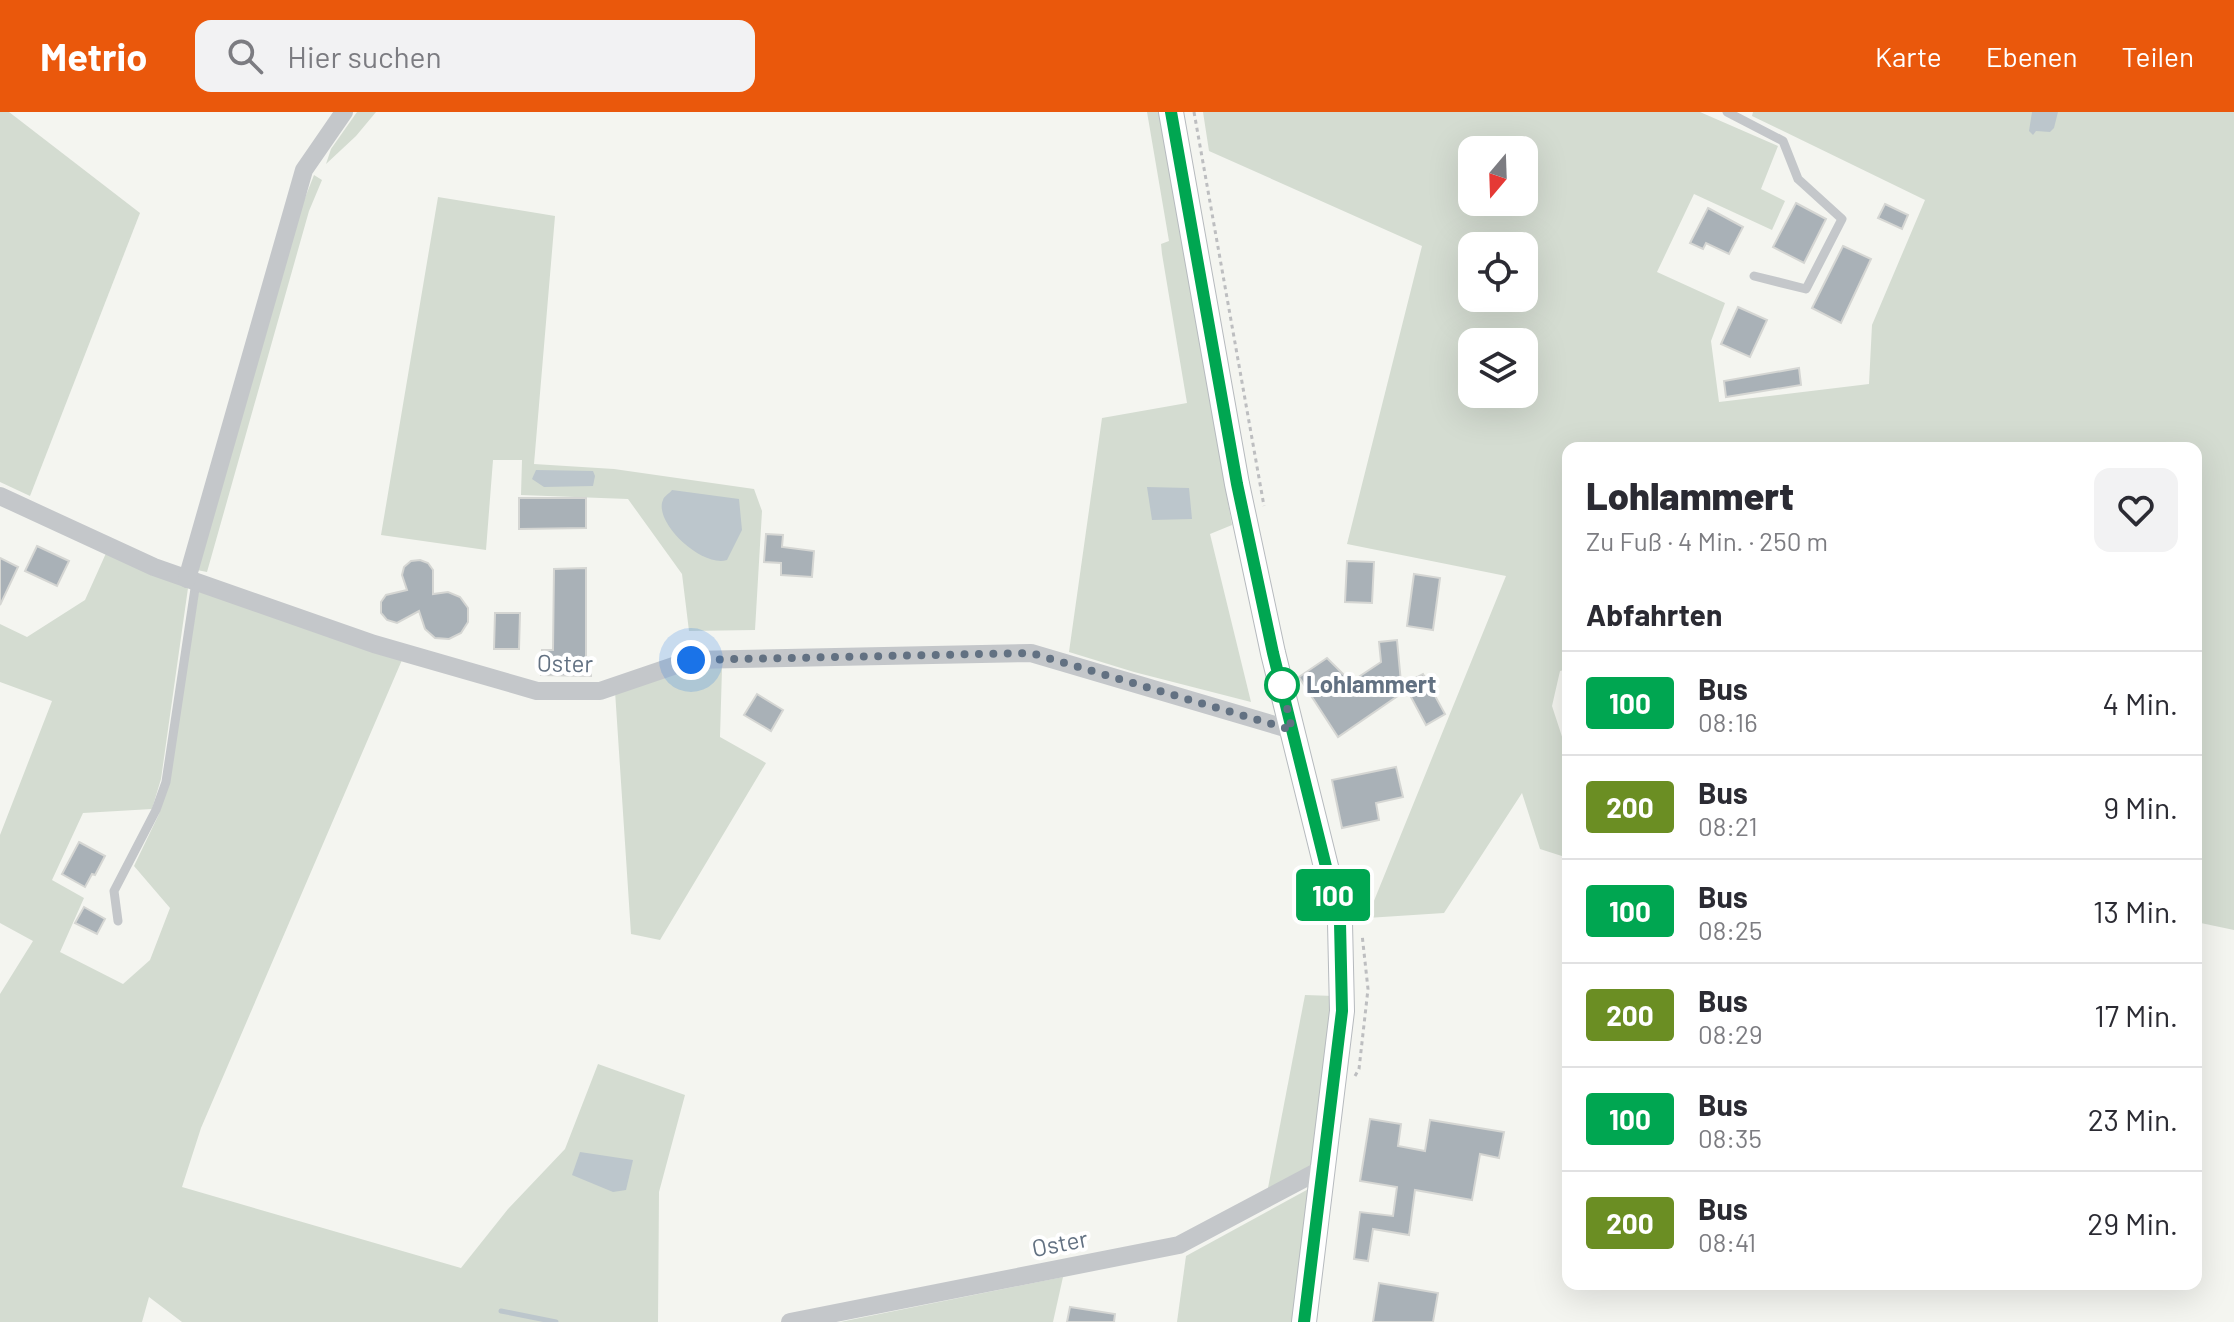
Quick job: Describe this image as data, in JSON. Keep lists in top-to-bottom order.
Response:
{
  "streets": {
    "street": ["Oster"]
  },
  "places": ["Lohlammert"],
  "lines": ["bus line 100"],
  "north": "bottom",
  "page": {
    "header": "Metrio",
    "search": "Hier suchen",
    "nav": ["Karte", "Ebenen", "Teilen"],
    "on_map": "100",
    "heading": [
      ["Lohlammert", "Zu Fuß · 4 Min. · 250 m"],
      "Abfahrten"
    ],
    "list": [
      {
        "mark": "100",
        "name": "Bus",
        "note": "08:16",
        "value": "4 Min."
      },
      {
        "mark": "200",
        "name": "Bus",
        "note": "08:21",
        "value": "9 Min."
      },
      {
        "mark": "100",
        "name": "Bus",
        "note": "08:25",
        "value": "13 Min."
      },
      {
        "mark": "200",
        "name": "Bus",
        "note": "08:29",
        "value": "17 Min."
      },
      {
        "mark": "100",
        "name": "Bus",
        "note": "08:35",
        "value": "23 Min."
      },
      {
        "mark": "200",
        "name": "Bus",
        "note": "08:41",
        "value": "29 Min."
      }
    ]
  }
}
